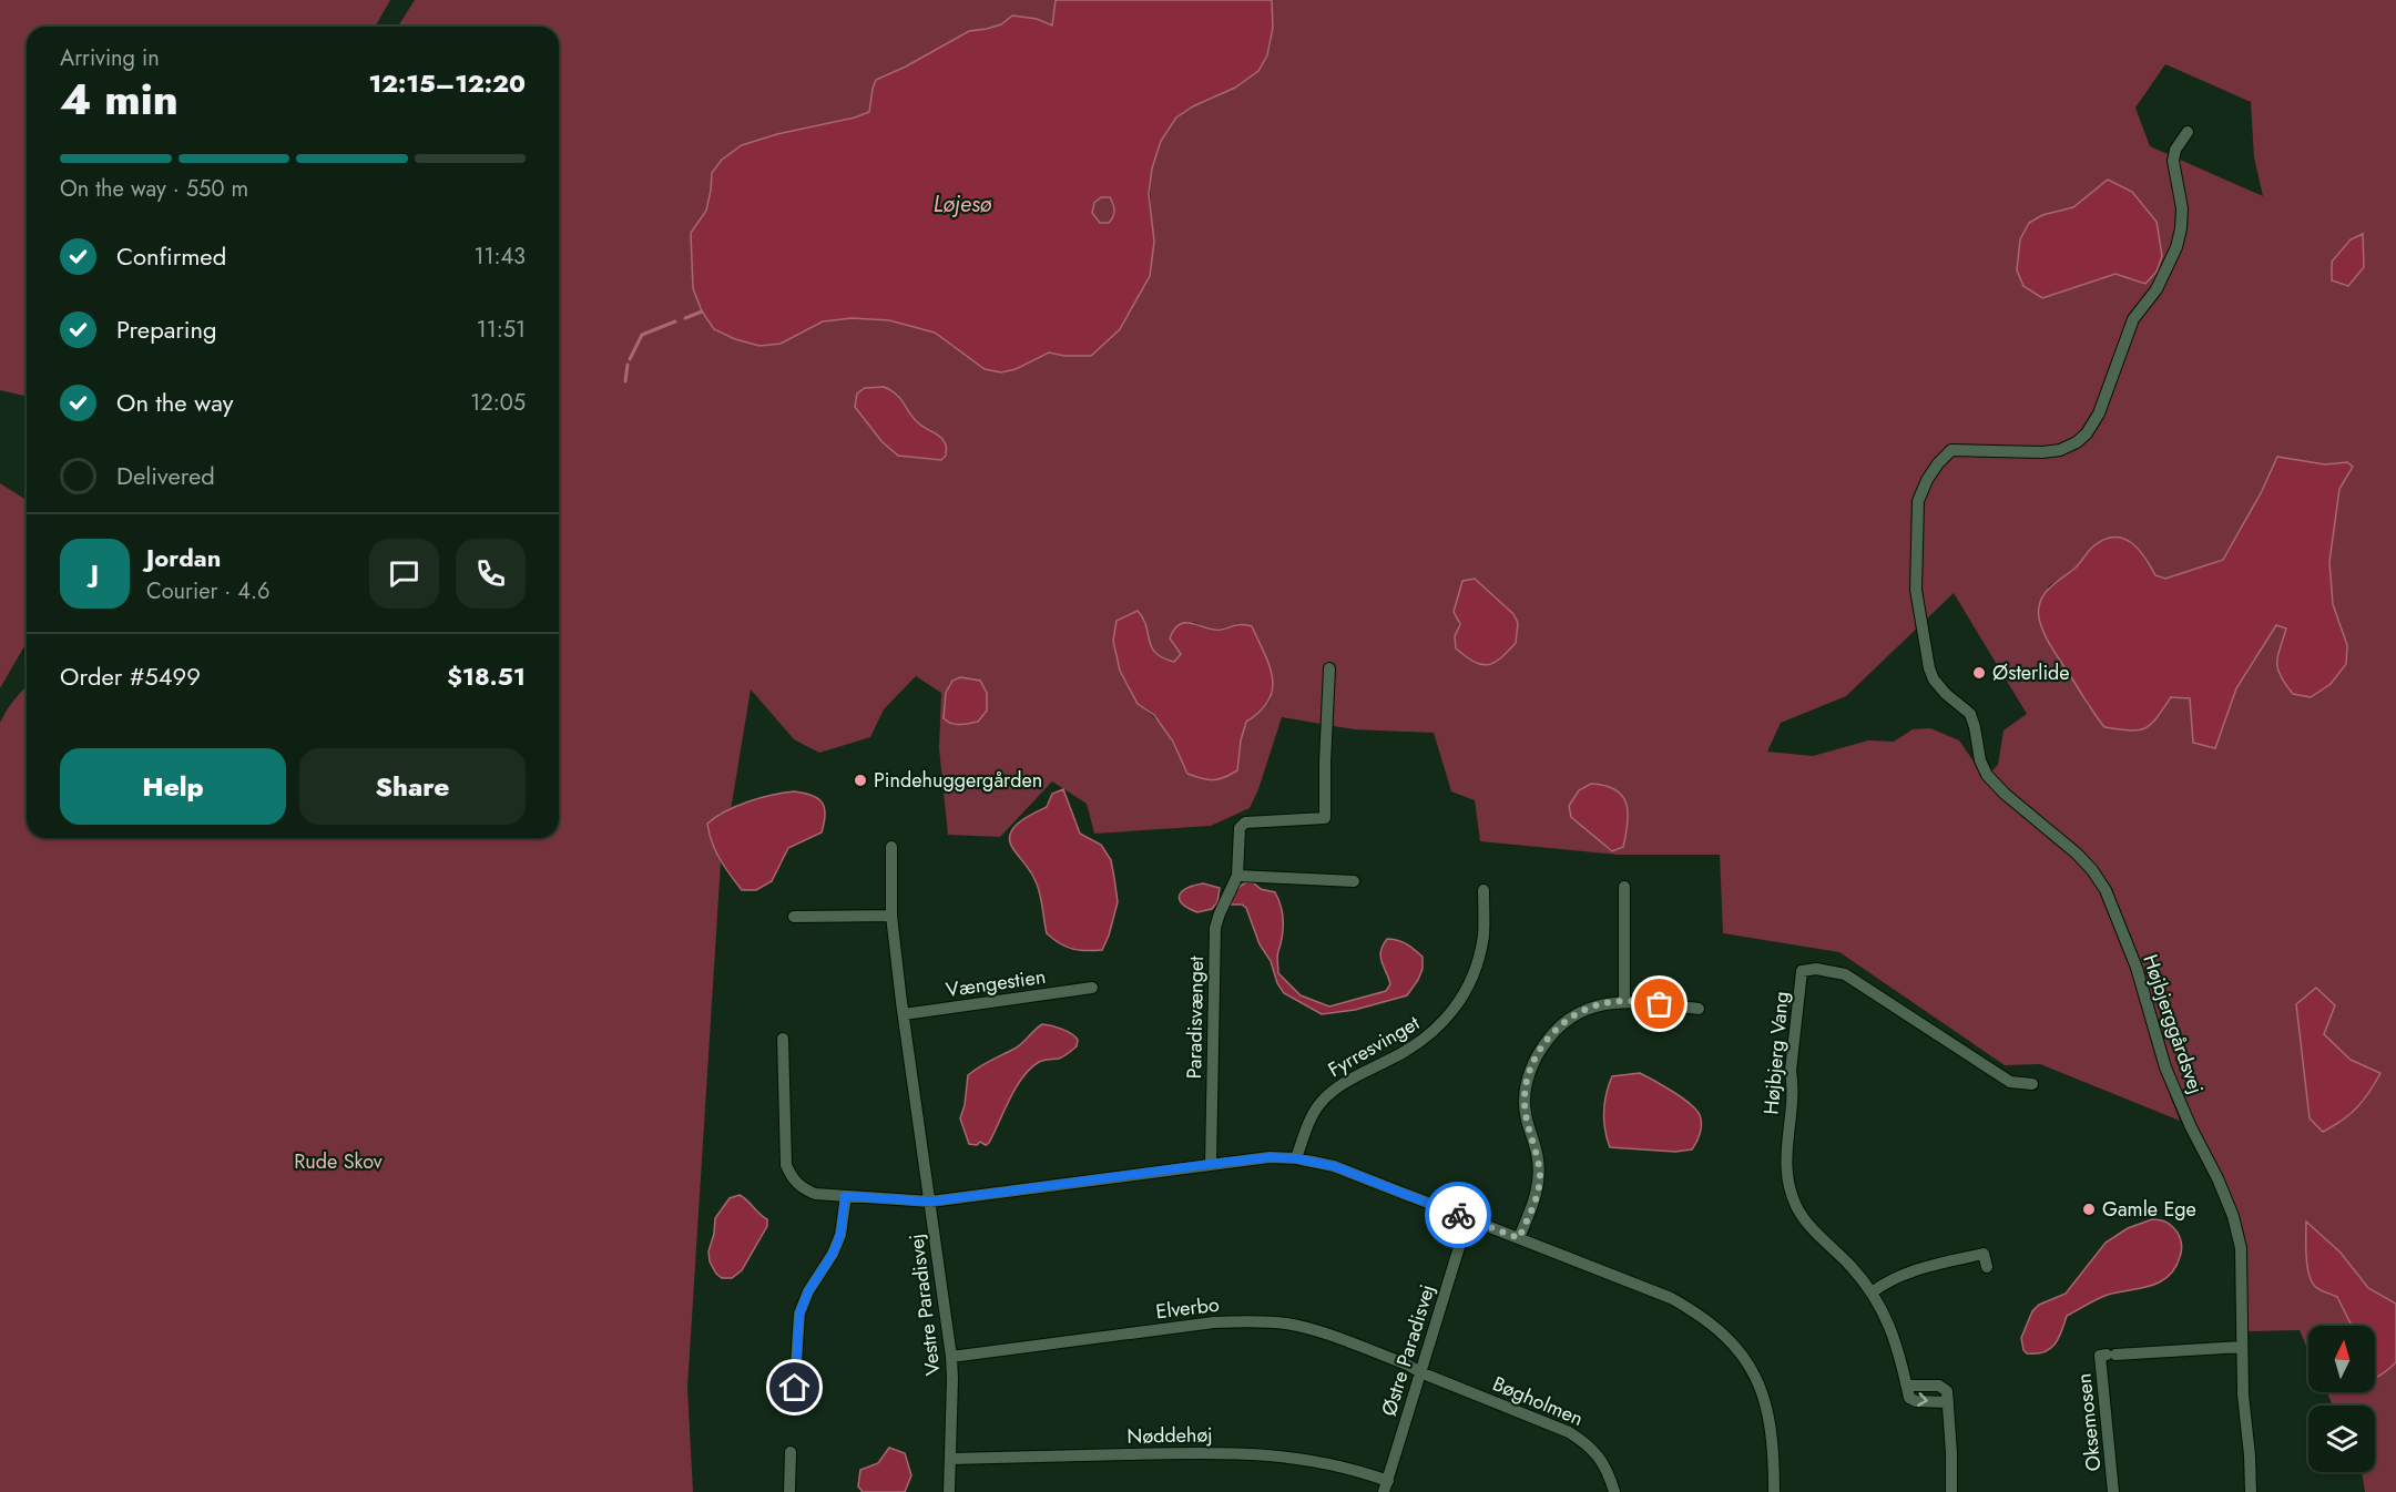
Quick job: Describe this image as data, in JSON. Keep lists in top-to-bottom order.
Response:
{
  "streets": {
    "street": [
      "Vængestien",
      "Paradisvænget",
      "Højbjerggårdsvej",
      "Fyrresvinget",
      "Højbjerg Vang",
      "Vestre Paradisvej",
      "Elverbo",
      "Østre Paradisvej",
      "Bøgholmen",
      "Oksemosen",
      "Nøddehøj"
    ]
  },
  "crossings": [
    ["Vængestien", "Vestre Paradisvej"],
    ["Højbjerggårdsvej", "Oksemosen"],
    ["Vestre Paradisvej", "Elverbo"],
    ["Vestre Paradisvej", "Nøddehøj"],
    ["Elverbo", "Østre Paradisvej"],
    ["Elverbo", "Bøgholmen"],
    ["Østre Paradisvej", "Bøgholmen"],
    ["Østre Paradisvej", "Nøddehøj"]
  ],
  "water": ["Løjesø"],
  "parks": ["Rude Skov"],
  "places": ["Østerlide", "Pindehuggergården", "Gamle Ege"],
  "north": "top",
  "page": {
    "heading": ["4 min", "Arriving in", "12:15–12:20"],
    "panel": [
      "Jordan",
      "Courier · 4.6",
      "Order #5499",
      "$18.51"
    ],
    "bar": "On the way · 550 m",
    "list": [
      ["Confirmed", "11:43"],
      ["Preparing", "11:51"],
      ["On the way", "12:05"],
      "Delivered"
    ],
    "round": "J",
    "buttons": ["Help", "Share"]
  }
}
